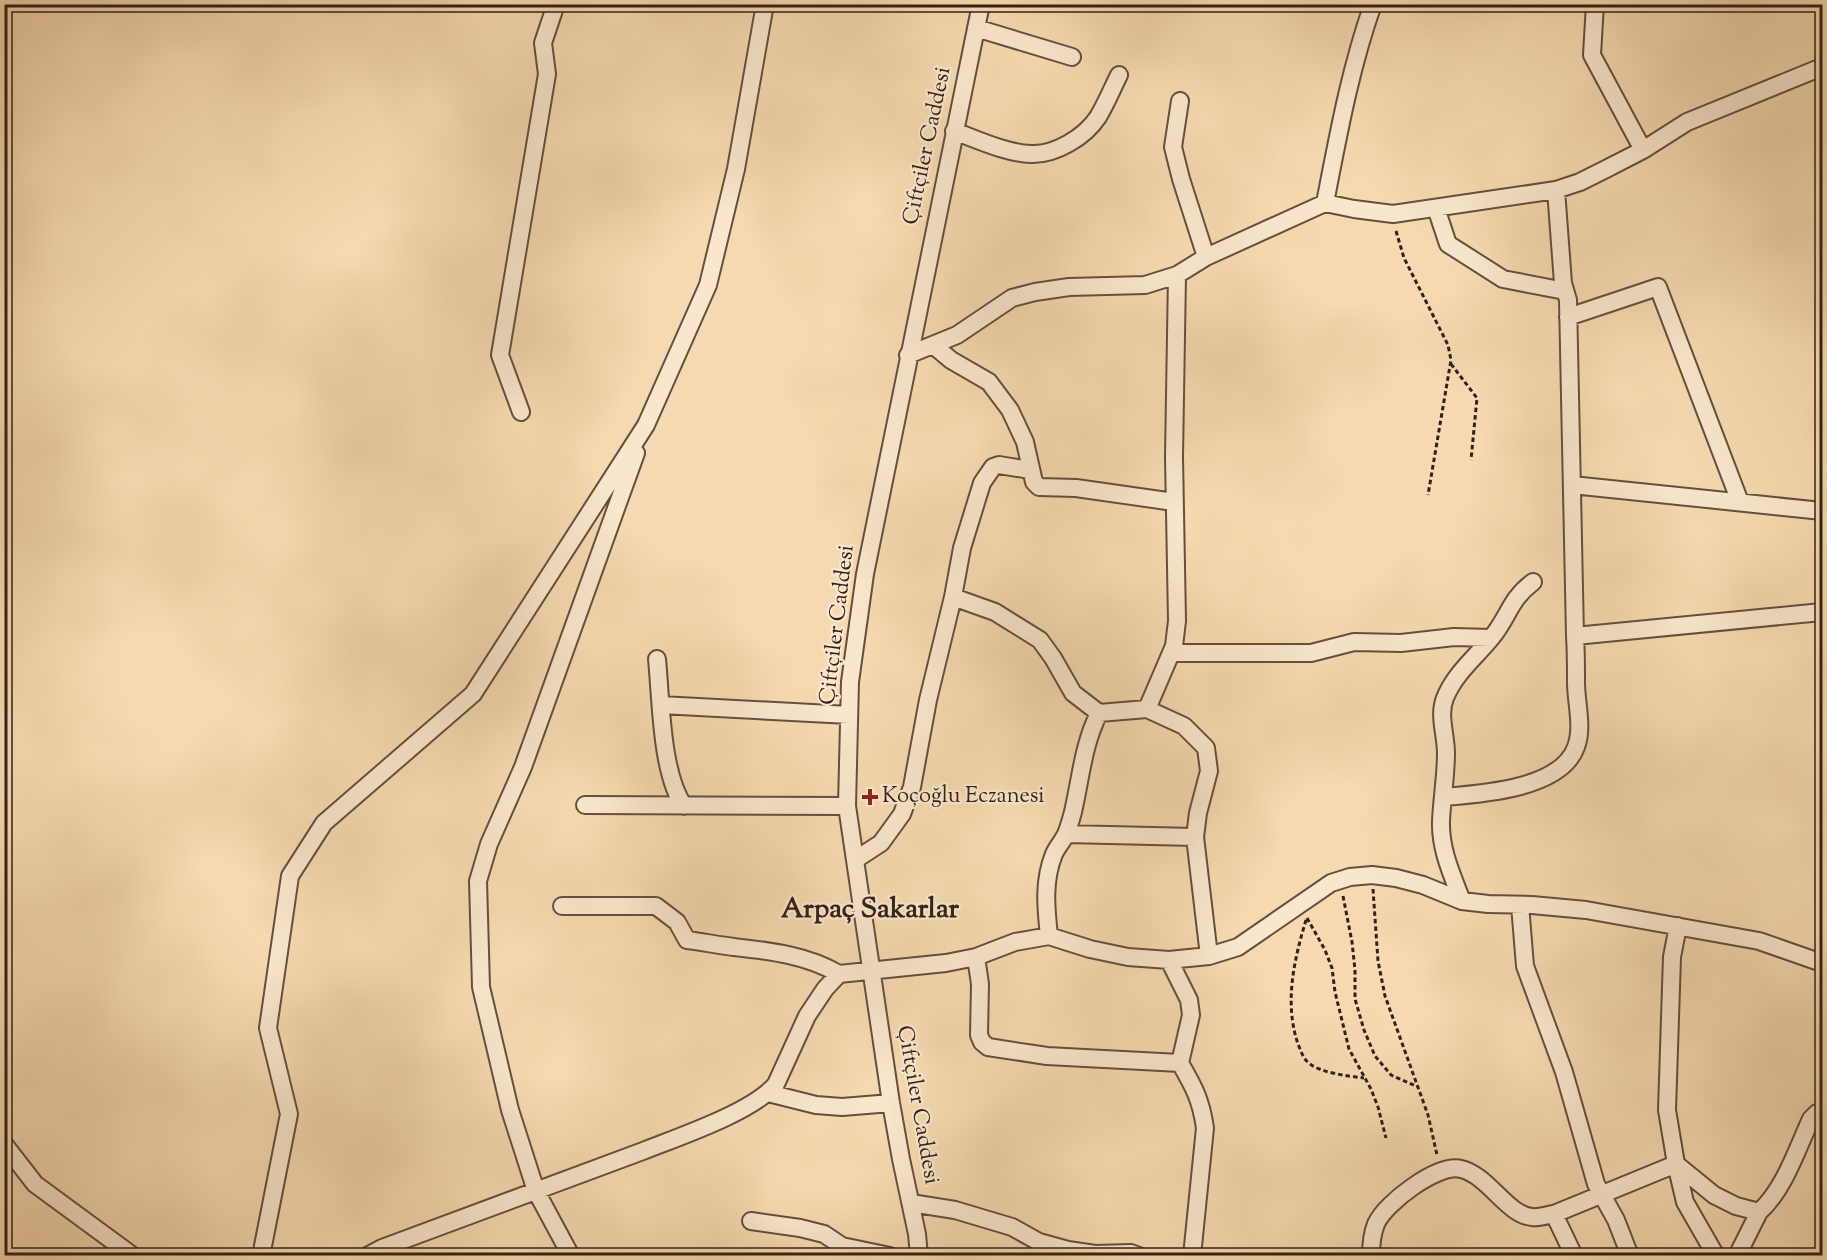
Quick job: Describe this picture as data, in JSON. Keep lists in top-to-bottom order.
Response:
{
  "streets": {
    "street": ["Çiftçiler Caddesi"]
  },
  "districts": ["Arpaç Sakarlar"],
  "places": {
    "health": ["Koçoğlu Eczanesi"]
  }
}
